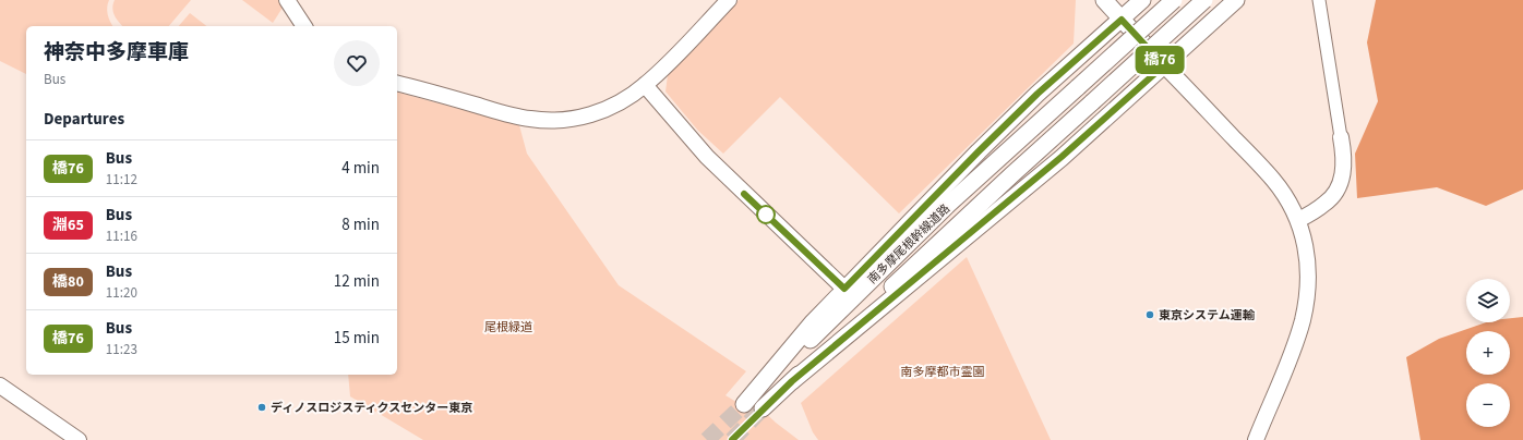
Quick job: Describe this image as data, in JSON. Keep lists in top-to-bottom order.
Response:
{
  "streets": {
    "main road": ["南多摩尾根幹線道路"]
  },
  "parks": ["尾根緑道", "南多摩都市霊園"],
  "places": ["東京システム運輸", "ディノスロジスティクスセンター東京"],
  "lines": ["bus line 橋76"],
  "page": {
    "on_map": "橋76",
    "heading": [
      ["神奈中多摩車庫", "Bus"],
      "Departures"
    ],
    "list": [
      {
        "mark": "橋76",
        "name": "Bus",
        "note": "11:12",
        "value": "4 min"
      },
      {
        "mark": "淵65",
        "name": "Bus",
        "note": "11:16",
        "value": "8 min"
      },
      {
        "mark": "橋80",
        "name": "Bus",
        "note": "11:20",
        "value": "12 min"
      },
      {
        "mark": "橋76",
        "name": "Bus",
        "note": "11:23",
        "value": "15 min"
      }
    ],
    "map_buttons": ["+", "−"]
  }
}
